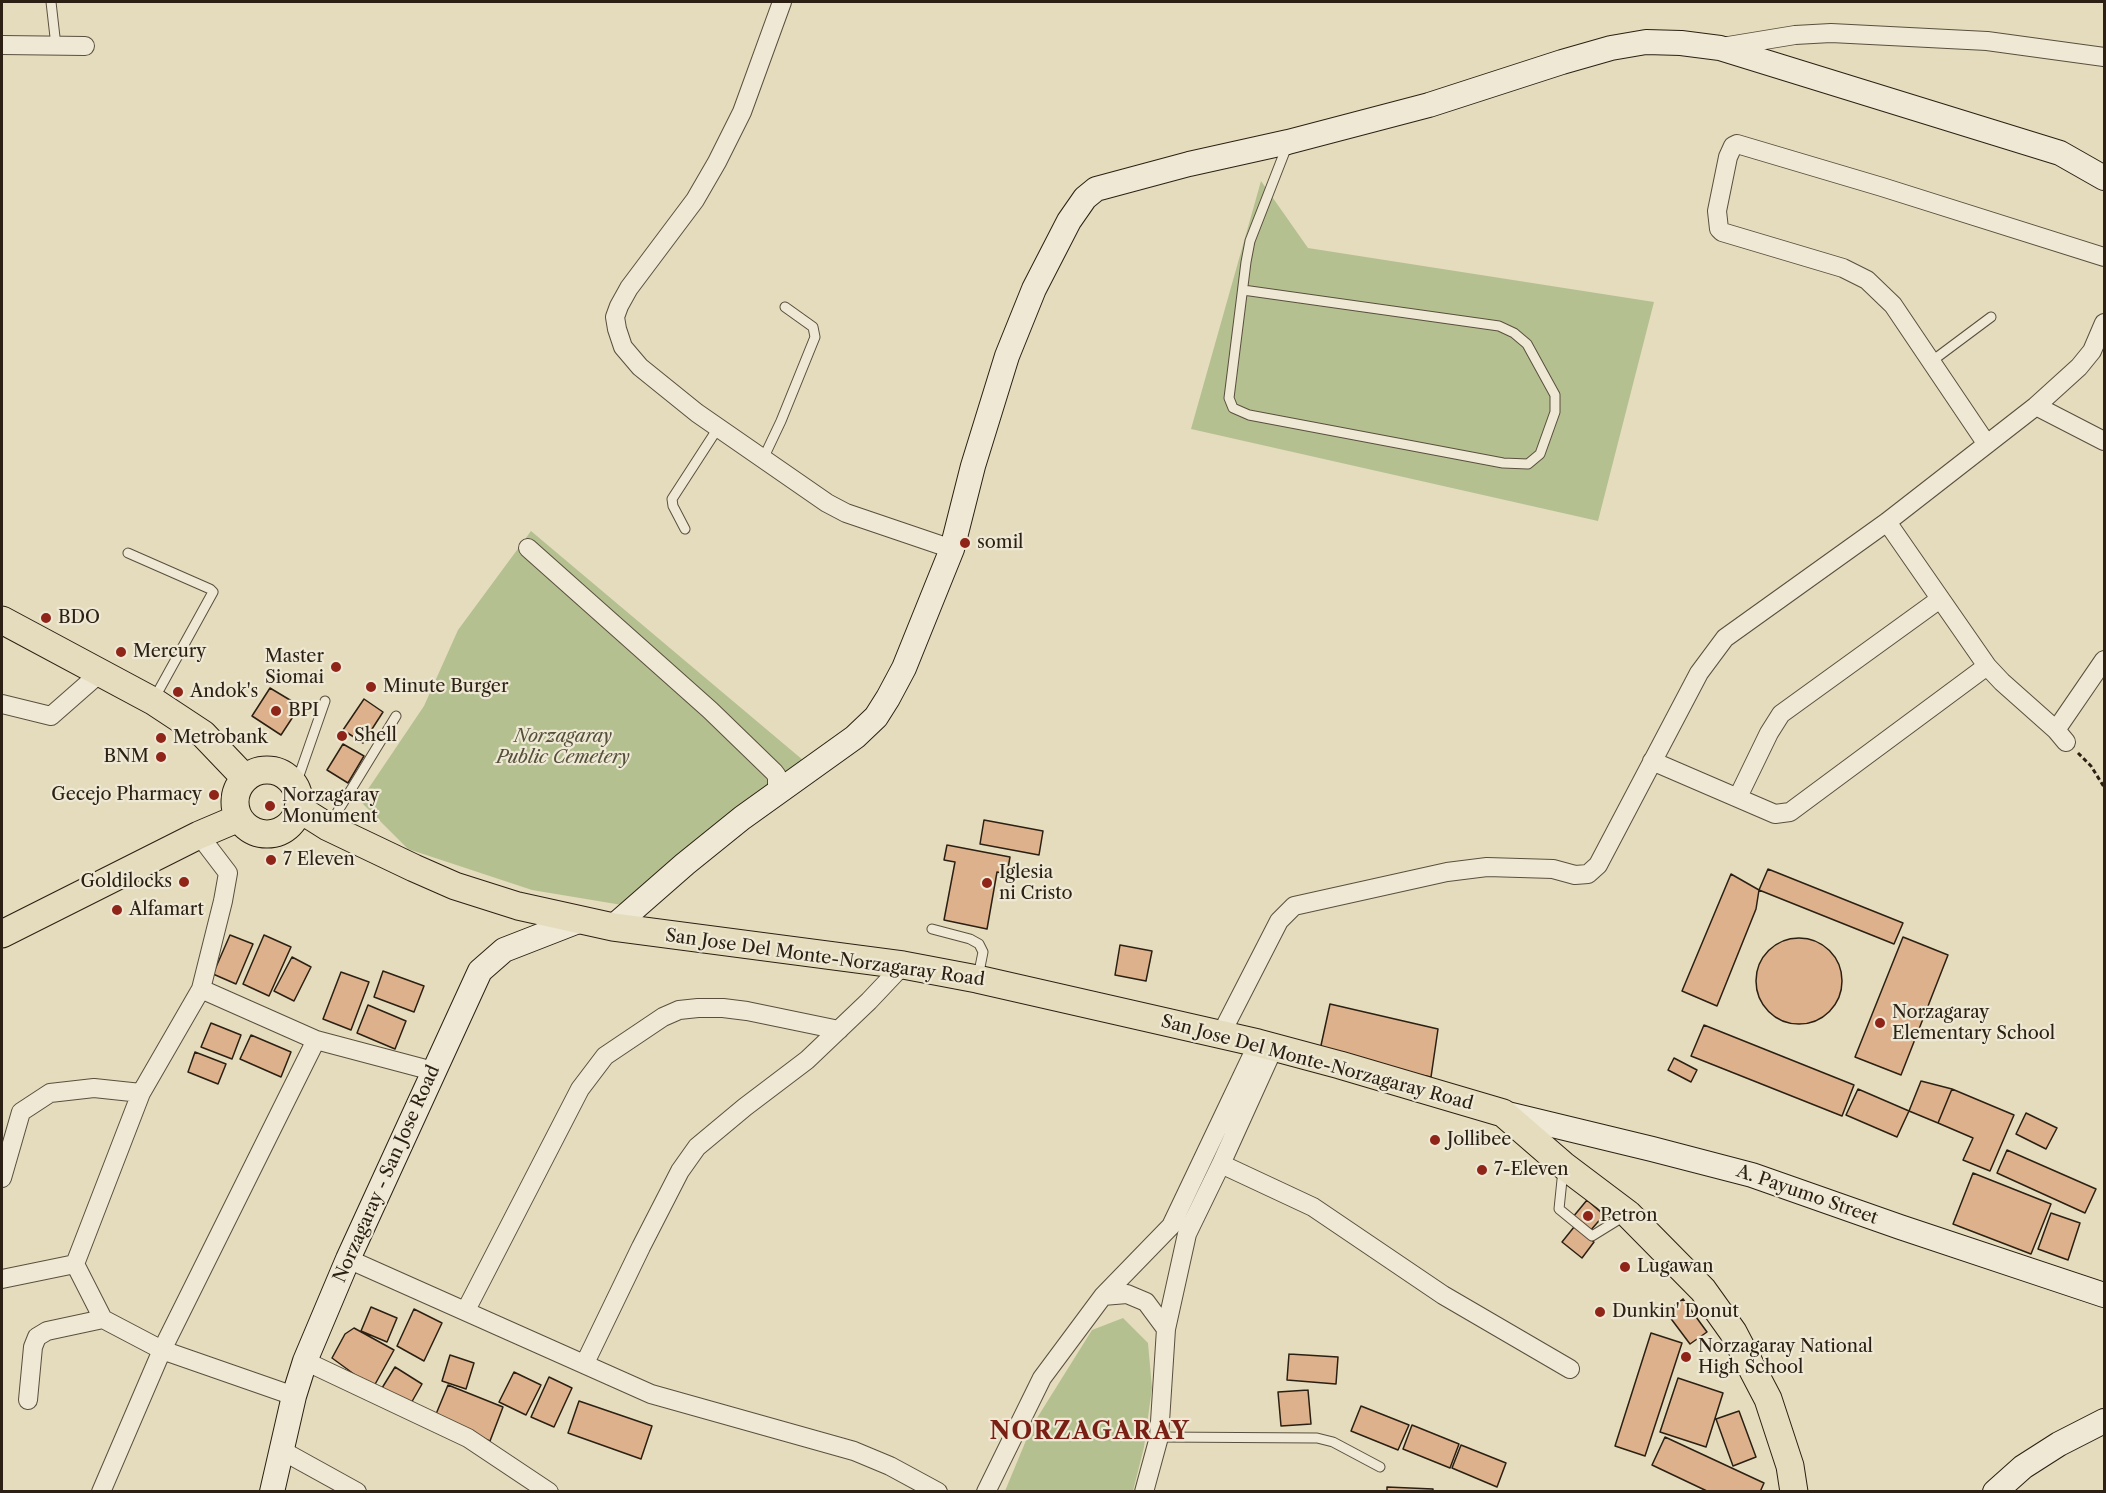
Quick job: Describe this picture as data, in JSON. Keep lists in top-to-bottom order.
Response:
{
  "streets": {
    "main road": ["San Jose Del Monte-Norzagaray Road"],
    "street": ["Norzagaray - San Jose Road", "A. Payumo Street"]
  },
  "crossings": [
    ["San Jose Del Monte-Norzagaray Road", "Norzagaray - San Jose Road"],
    ["San Jose Del Monte-Norzagaray Road", "A. Payumo Street"]
  ],
  "districts": ["NORZAGARAY"],
  "parks": ["Norzagaray Public Cemetery"],
  "places": [
    "somil",
    "BDO",
    "Mercury",
    "Master Siomai",
    "Minute Burger",
    "Andok's",
    "BPI",
    "Shell",
    "Metrobank",
    "BNM",
    "Gecejo Pharmacy",
    "Norzagaray Monument",
    "7 Eleven",
    "Goldilocks",
    "Iglesia ni Cristo",
    "Alfamart",
    "Norzagaray Elementary School",
    "Jollibee",
    "7-Eleven",
    "Petron",
    "Lugawan",
    "Dunkin' Donut",
    "Norzagaray National High School"
  ]
}
